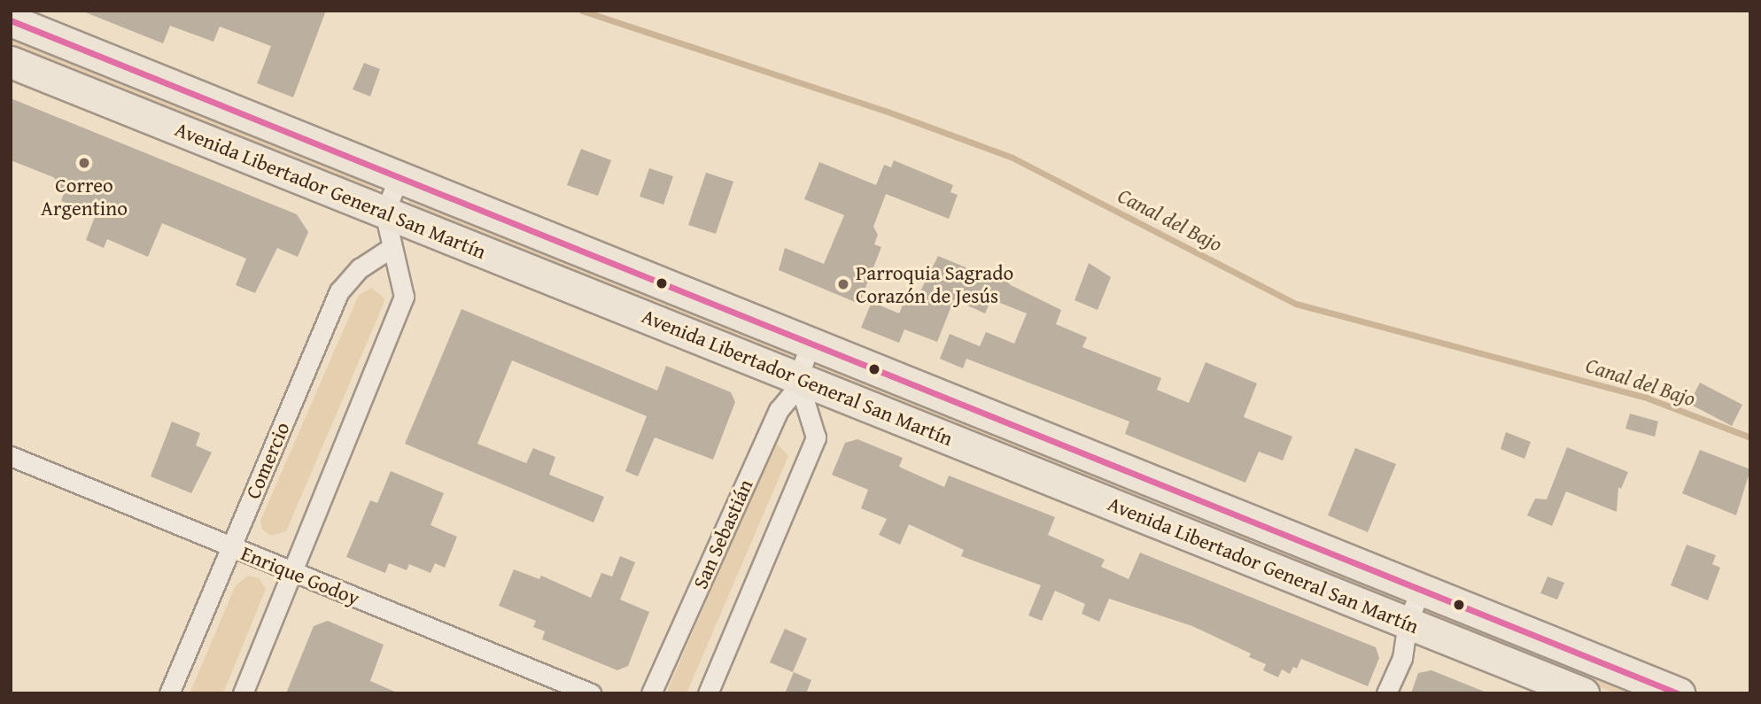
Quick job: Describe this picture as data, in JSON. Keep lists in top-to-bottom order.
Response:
{
  "streets": {
    "main road": ["Avenida Libertador General San Martín"],
    "street": ["Comercio", "San Sebastián", "Enrique Godoy"]
  },
  "crossings": [
    ["Avenida Libertador General San Martín", "San Sebastián"],
    ["Comercio", "Enrique Godoy"]
  ],
  "water": ["Canal del Bajo"],
  "places": ["Correo Argentino", "Parroquia Sagrado Corazón de Jesús"]
}
